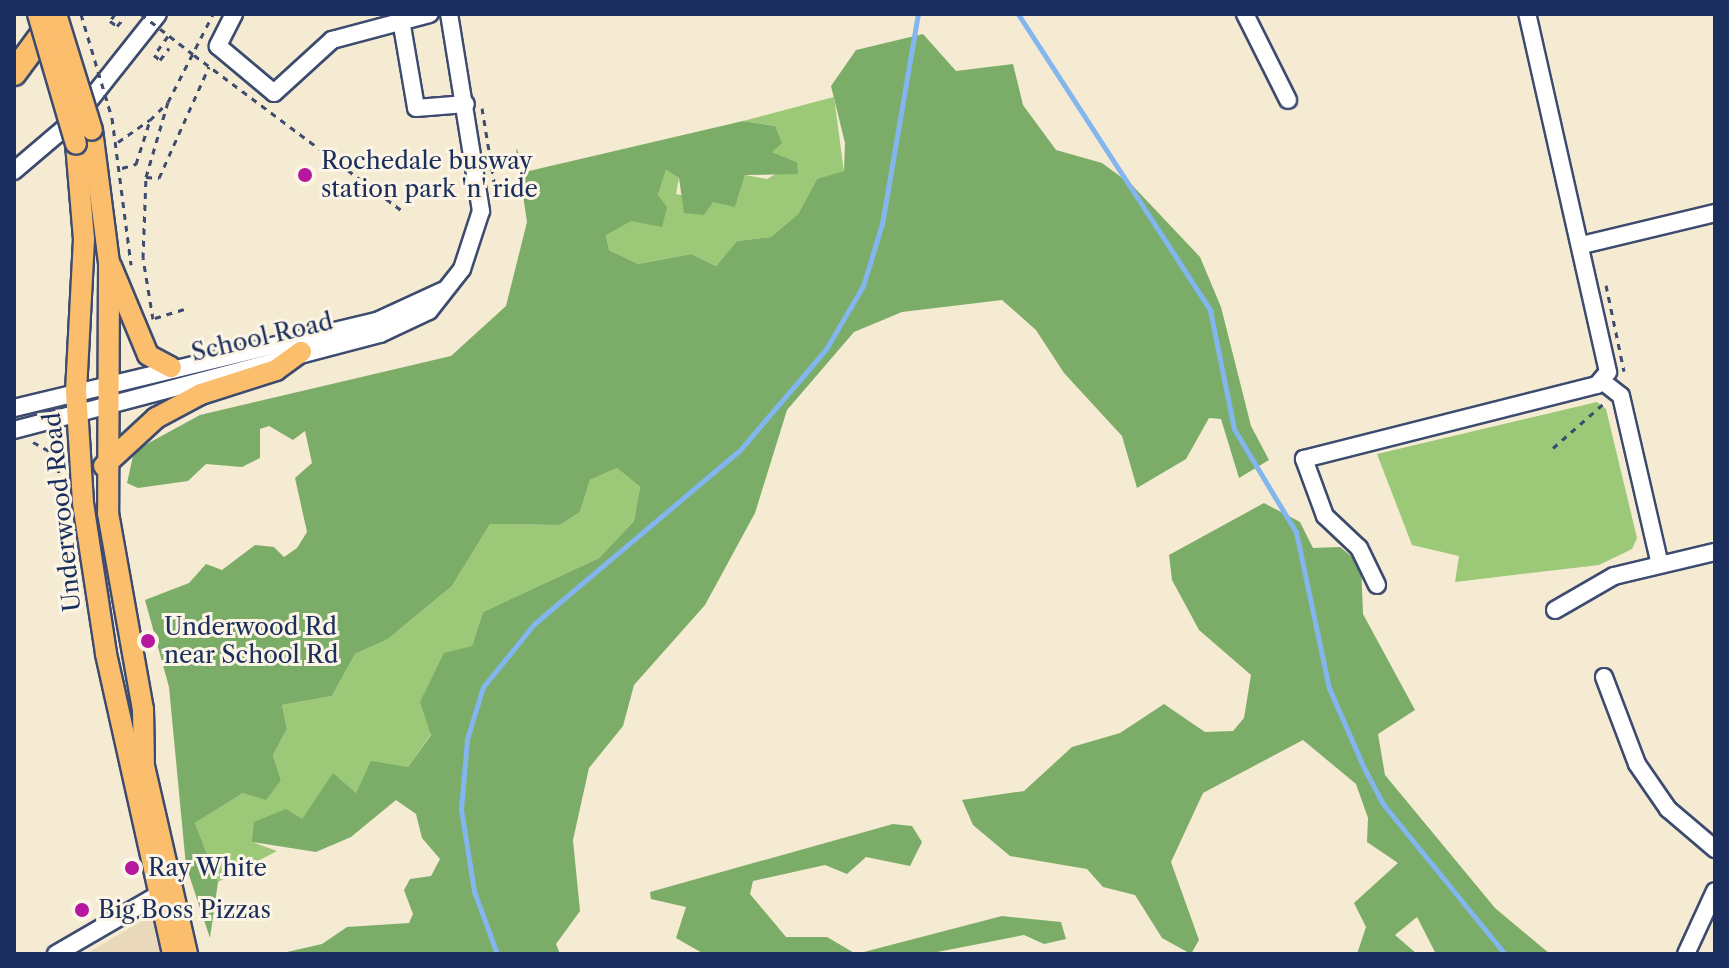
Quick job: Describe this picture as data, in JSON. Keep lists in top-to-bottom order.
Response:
{
  "streets": {
    "main road": ["Underwood Road"],
    "street": ["School Road"]
  },
  "crossings": [
    ["School Road", "Underwood Road"]
  ],
  "places": [
    "Rochedale busway station park 'n' ride",
    "Underwood Rd near School Rd",
    "Ray White",
    "Big Boss Pizzas"
  ]
}
